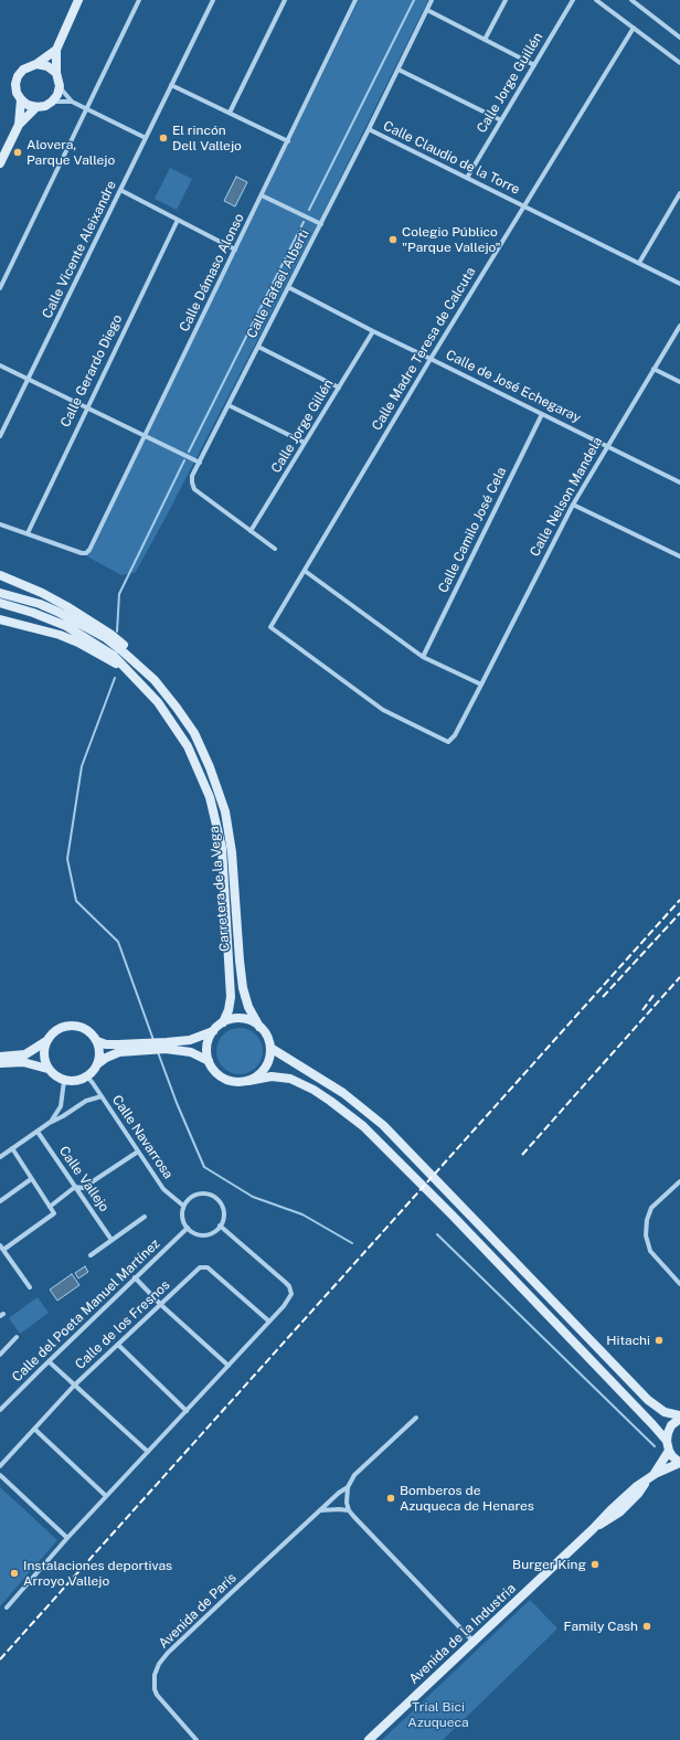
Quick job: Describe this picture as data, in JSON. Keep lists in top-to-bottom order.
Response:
{
  "streets": {
    "main road": ["Carretera de la Vega", "Avenida de la Industria"],
    "street": [
      "Calle Jorge Guillén",
      "Calle Claudio de la Torre",
      "Calle Vicente Aleixandre",
      "Calle Dámaso Alonso",
      "Calle Rafael Alberti",
      "Calle Madre Teresa de Calcuta",
      "Calle Gerardo Diego",
      "Calle de José Echegaray",
      "Calle Jorge Gillén",
      "Calle Nelson Mandela",
      "Calle Camilo José Cela",
      "Calle Navarrosa",
      "Calle Vallejo",
      "Calle del Poeta Manuel Martínez",
      "Calle de los Fresnos",
      "Avenida de París"
    ]
  },
  "crossings": [
    ["Calle Jorge Guillén", "Calle Claudio de la Torre"],
    ["Calle Claudio de la Torre", "Calle Rafael Alberti"],
    ["Calle Claudio de la Torre", "Calle Madre Teresa de Calcuta"],
    ["Calle Dámaso Alonso", "Calle Gerardo Diego"],
    ["Calle Rafael Alberti", "Calle de José Echegaray"],
    ["Calle Rafael Alberti", "Calle Jorge Gillén"],
    ["Calle Madre Teresa de Calcuta", "Calle de José Echegaray"],
    ["Calle Madre Teresa de Calcuta", "Calle Nelson Mandela"],
    ["Calle de José Echegaray", "Calle Jorge Gillén"],
    ["Calle de José Echegaray", "Calle Nelson Mandela"],
    ["Calle de José Echegaray", "Calle Camilo José Cela"],
    ["Calle Navarrosa", "Calle del Poeta Manuel Martínez"]
  ],
  "parks": ["Trial Bici Azuqueca"],
  "places": [
    "El rincón Dell Vallejo",
    "Alovera, Parque Vallejo",
    "Colegio Público \"Parque Vallejo\"",
    "Hitachi",
    "Bomberos de Azuqueca de Henares",
    "Burger King",
    "Instalaciones deportivas Arroyo Vallejo",
    "Family Cash"
  ]
}
